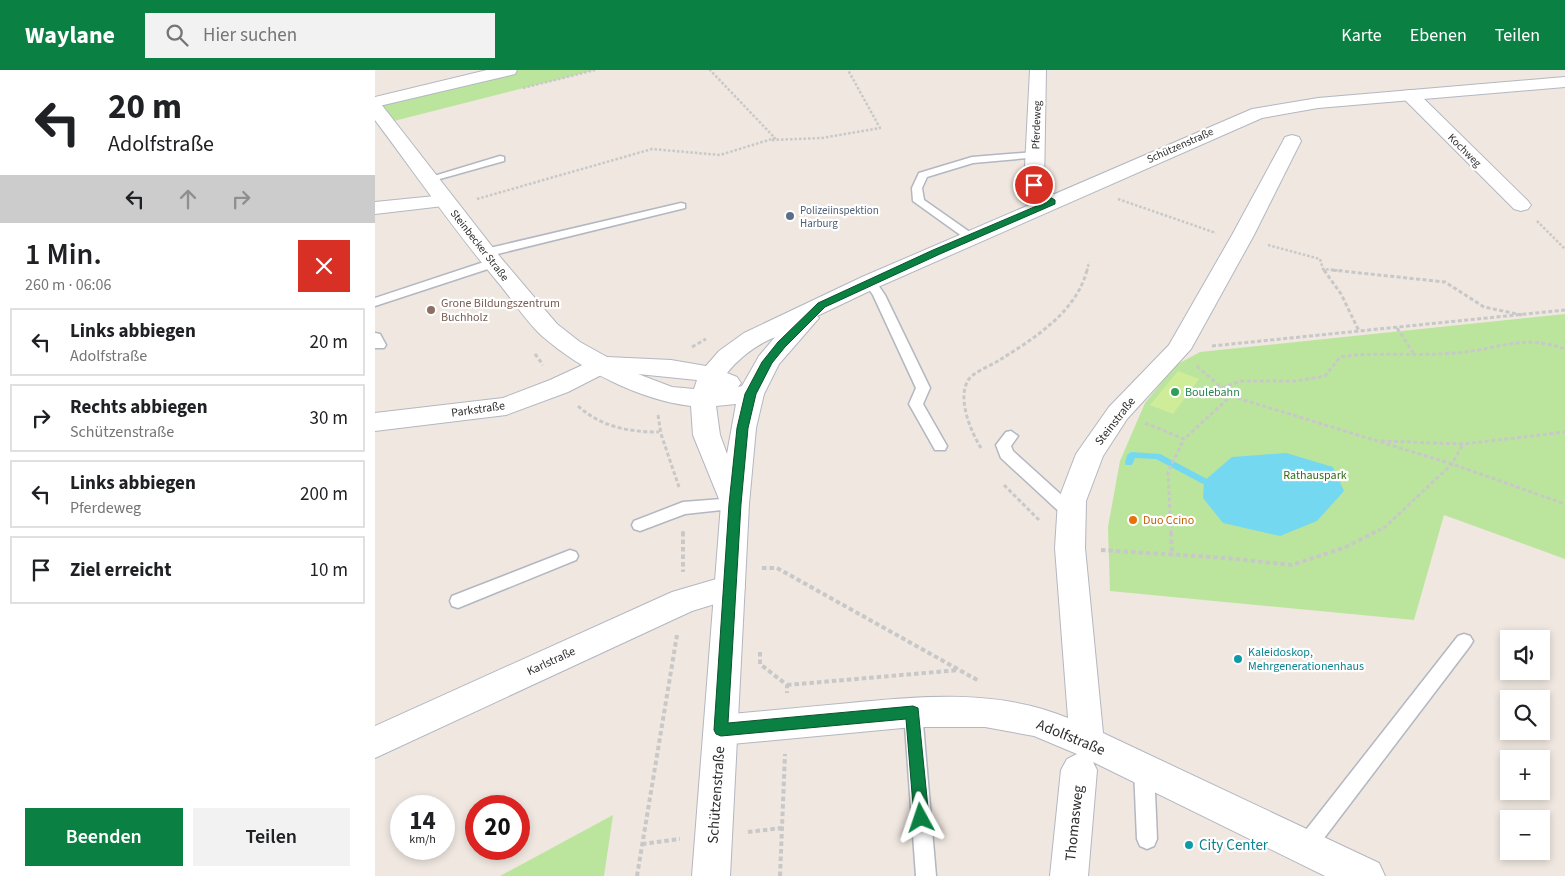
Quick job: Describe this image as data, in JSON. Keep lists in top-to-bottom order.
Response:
{
  "streets": {
    "street": [
      "Pferdeweg",
      "Schützenstraße",
      "Kochweg",
      "Steinbecker Straße",
      "Parkstraße",
      "Steinstraße",
      "Karlstraße",
      "Adolfstraße",
      "Thomasweg"
    ]
  },
  "crossings": [
    ["Pferdeweg", "Schützenstraße"],
    ["Schützenstraße", "Kochweg"],
    ["Schützenstraße", "Steinbecker Straße"],
    ["Schützenstraße", "Karlstraße"],
    ["Schützenstraße", "Adolfstraße"],
    ["Steinbecker Straße", "Parkstraße"],
    ["Steinstraße", "Adolfstraße"],
    ["Steinstraße", "Thomasweg"],
    ["Adolfstraße", "Thomasweg"]
  ],
  "parks": ["Rathauspark"],
  "places": [
    "Polizeiinspektion Harburg",
    "Grone Bildungszentrum Buchholz",
    "Boulebahn",
    "Duo Ccino",
    "Kaleidoskop, Mehrgenerationenhaus",
    "City Center"
  ],
  "page": {
    "header": "Waylane",
    "search": "Hier suchen",
    "nav": ["Karte", "Ebenen", "Teilen"],
    "turn": ["20 m", "Adolfstraße"],
    "heading": ["1 Min.", "260 m · 06:06"],
    "list": [
      {
        "name": "Links abbiegen",
        "note": "Adolfstraße",
        "value": "20 m"
      },
      {
        "name": "Rechts abbiegen",
        "note": "Schützenstraße",
        "value": "30 m"
      },
      {
        "name": "Links abbiegen",
        "note": "Pferdeweg",
        "value": "200 m"
      },
      {
        "name": "Ziel erreicht",
        "value": "10 m"
      }
    ],
    "map_buttons": ["+", "−"],
    "speed": "14 km/h",
    "limit": "20",
    "buttons": ["Beenden", "Teilen"]
  }
}
